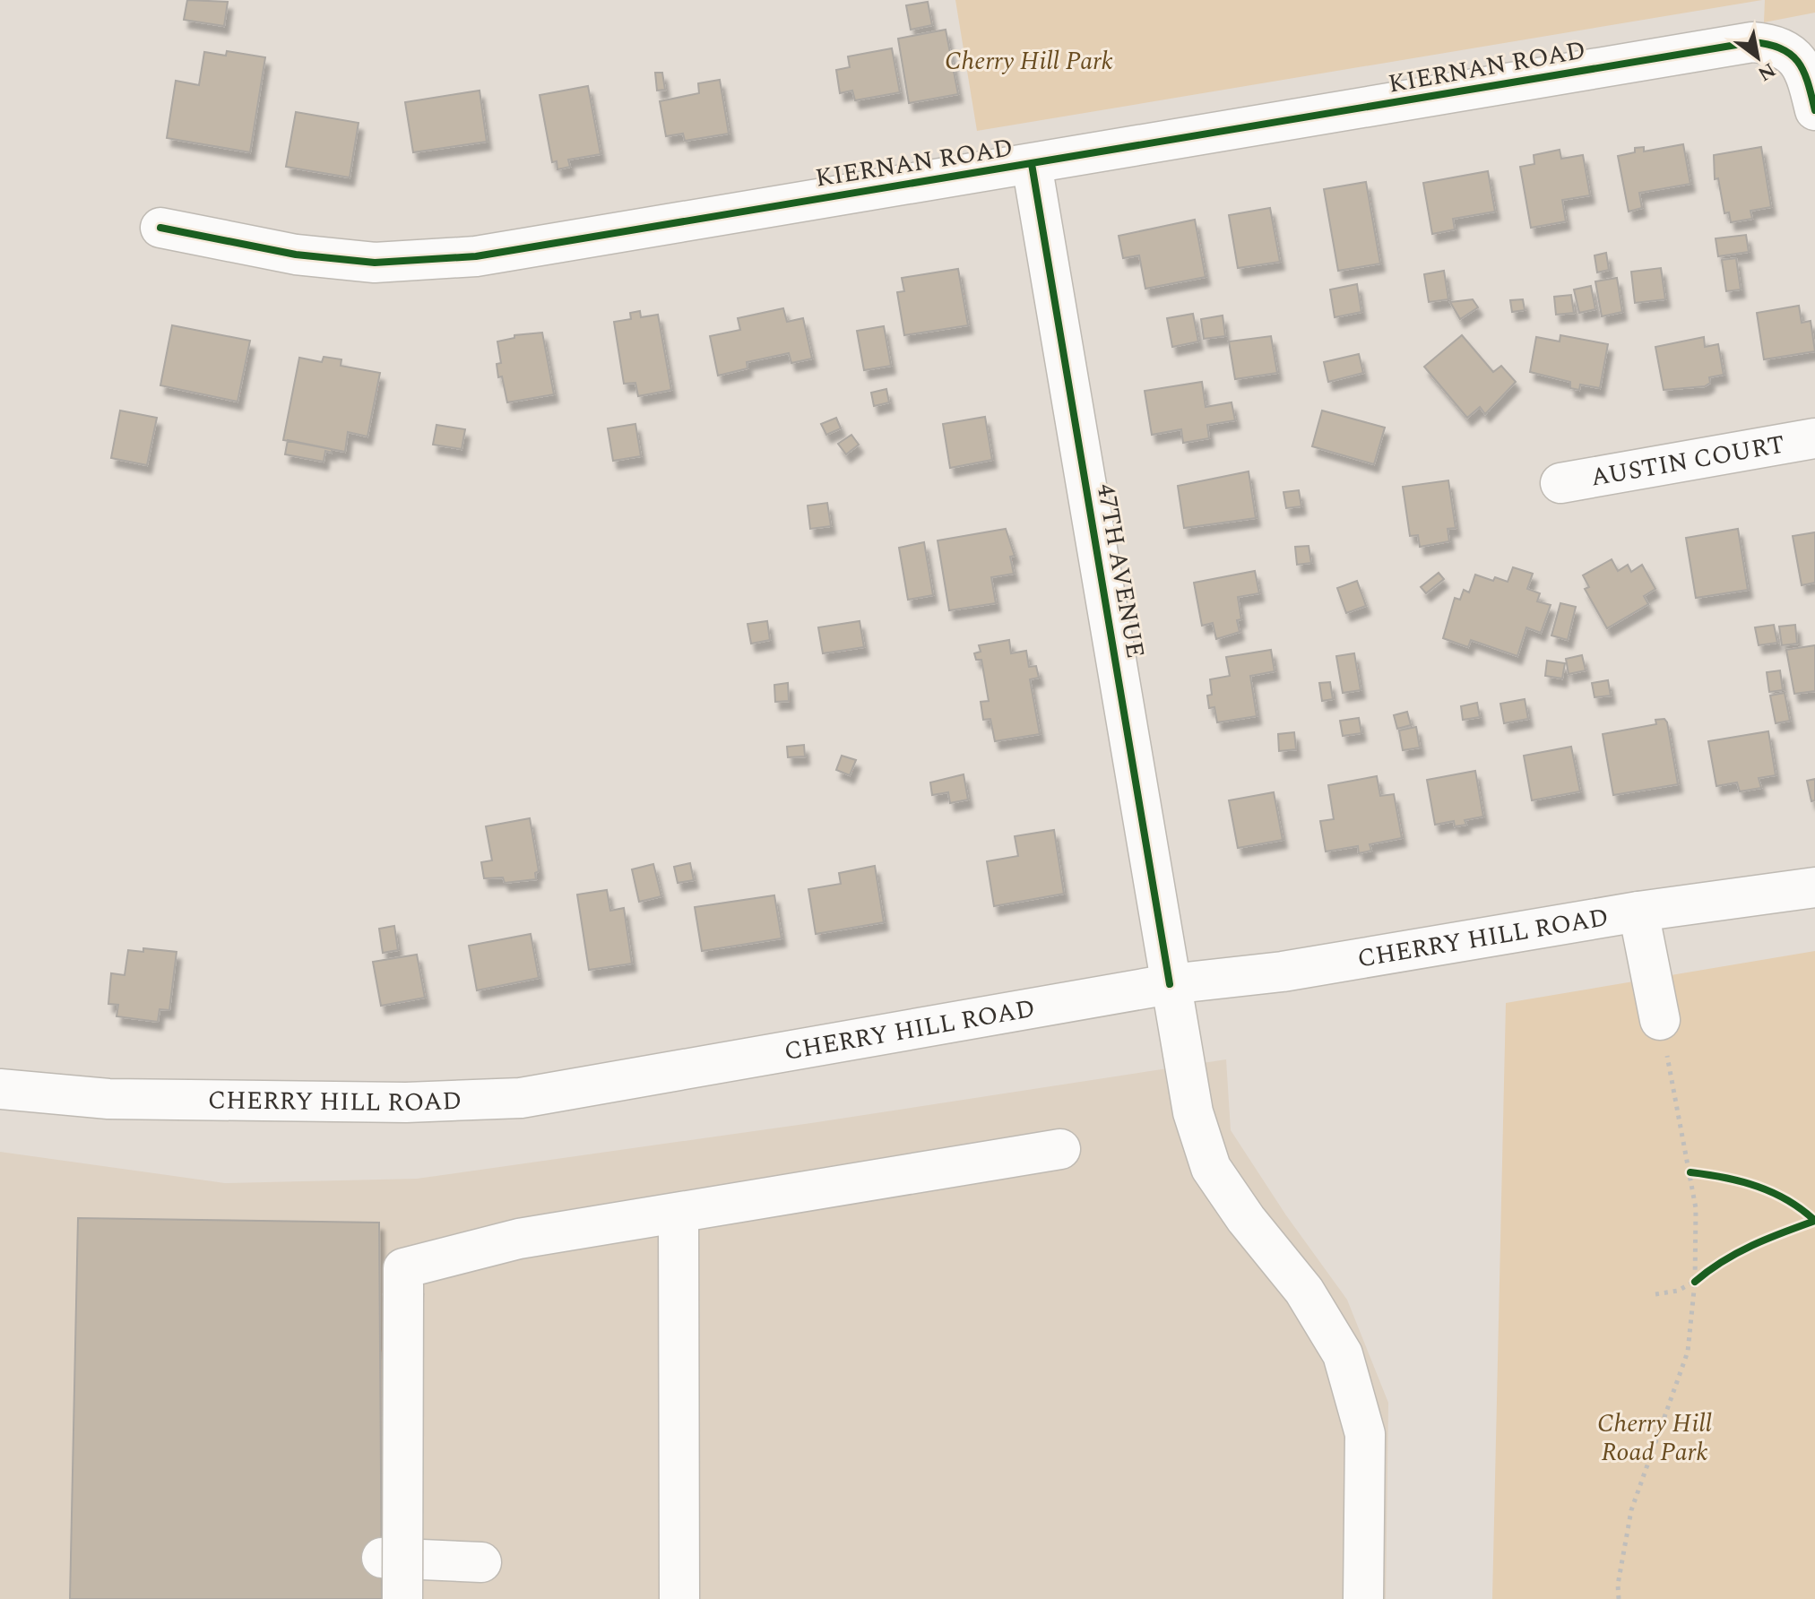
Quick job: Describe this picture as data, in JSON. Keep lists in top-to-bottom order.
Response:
{
  "streets": {
    "street": [
      "KIERNAN ROAD",
      "AUSTIN COURT",
      "47TH AVENUE",
      "CHERRY HILL ROAD"
    ]
  },
  "crossings": [
    ["KIERNAN ROAD", "47TH AVENUE"],
    ["47TH AVENUE", "CHERRY HILL ROAD"]
  ],
  "parks": ["Cherry Hill Park", "Cherry Hill Road Park"],
  "north": "bottom right"
}
